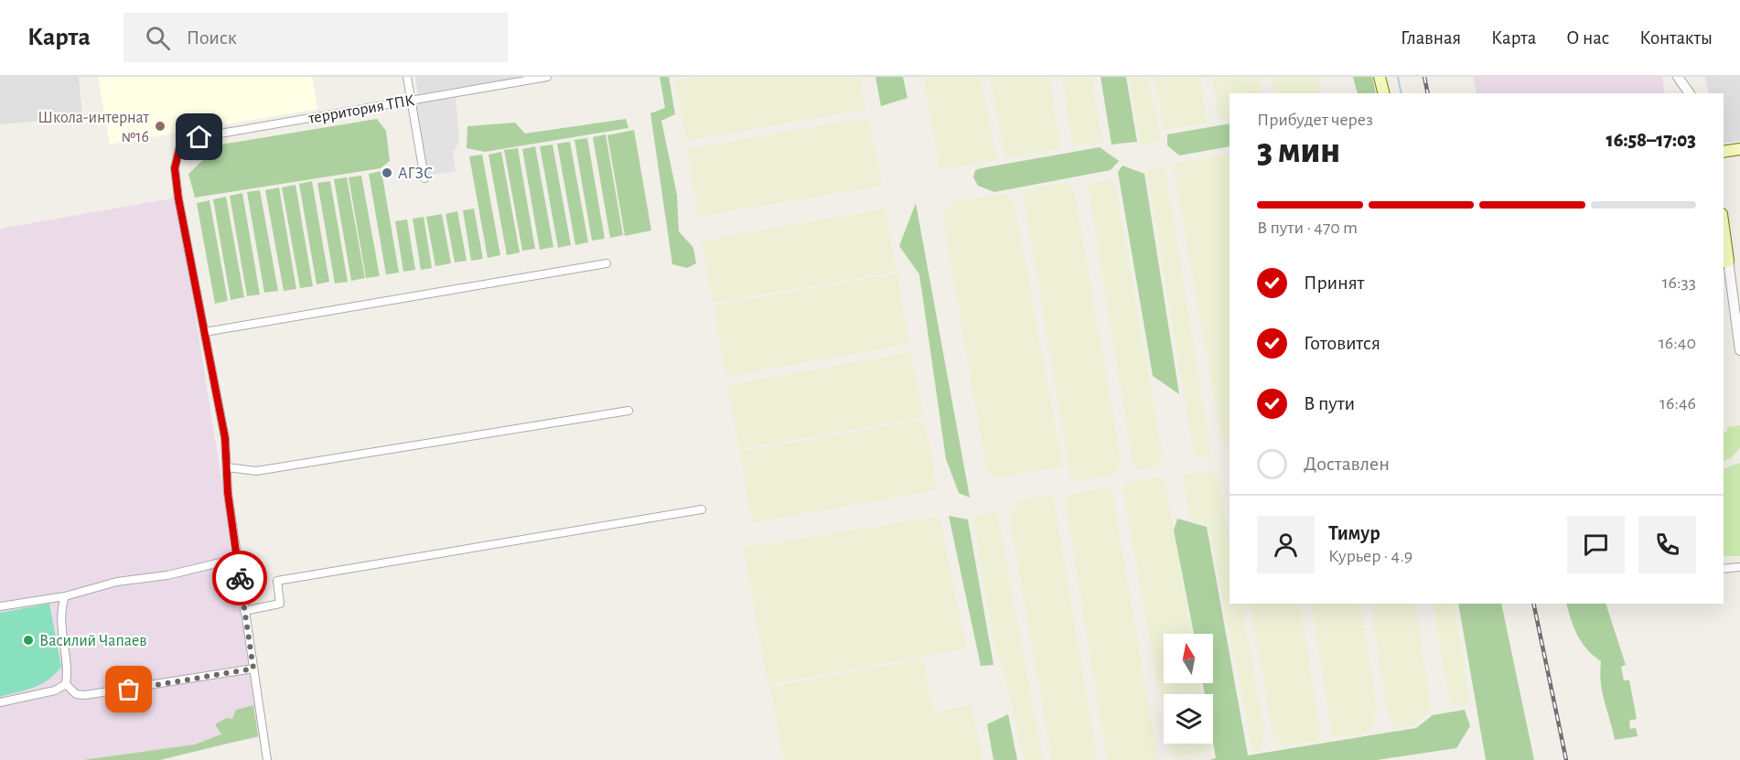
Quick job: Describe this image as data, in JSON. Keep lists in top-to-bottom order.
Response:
{
  "streets": {
    "street": ["территория ТПК"]
  },
  "places": ["Школа-интернат №16", "АГЗС", "Василий Чапаев"],
  "north": "top",
  "page": {
    "header": "Карта",
    "search": "Поиск",
    "nav": [
      "Главная",
      "Карта",
      "О нас",
      "Контакты"
    ],
    "heading": ["3 мин", "Прибудет через", "16:58–17:03"],
    "panel": ["Тимур", "Курьер · 4.9"],
    "bar": "В пути · 470 m",
    "list": [
      ["Принят", "16:33"],
      ["Готовится", "16:40"],
      ["В пути", "16:46"],
      "Доставлен"
    ]
  }
}
